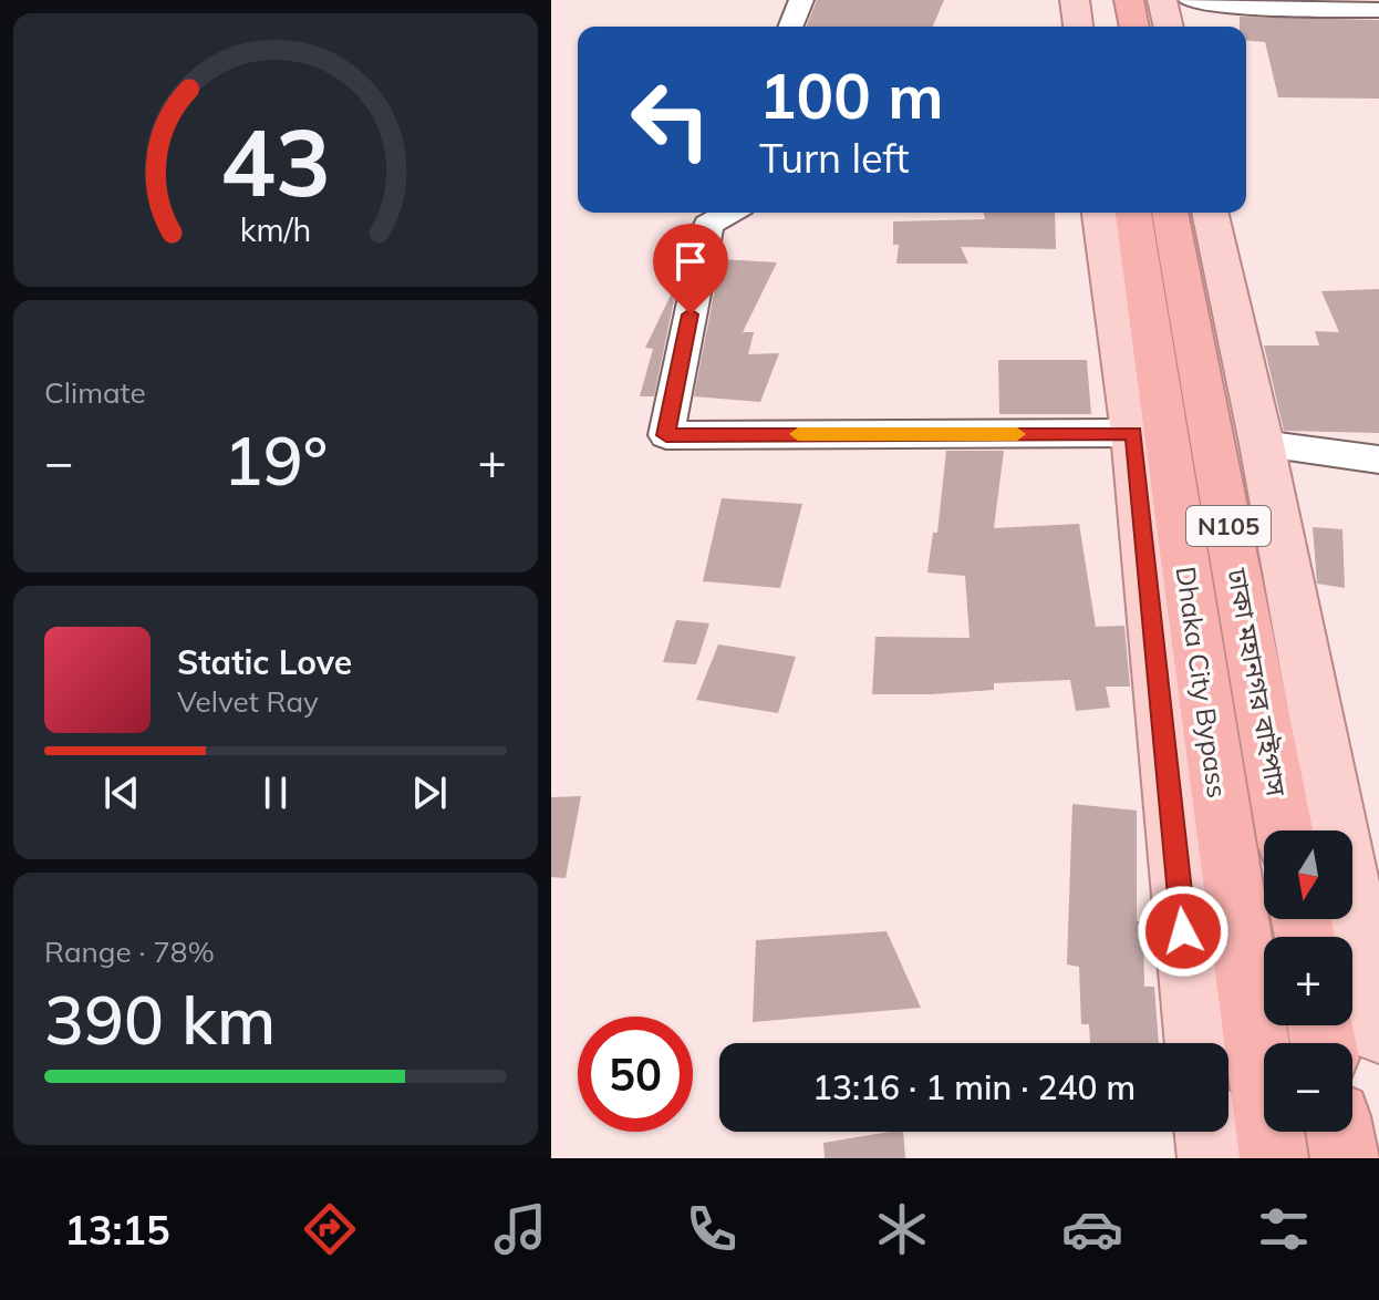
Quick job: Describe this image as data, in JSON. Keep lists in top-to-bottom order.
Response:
{
  "streets": {
    "highway": ["N105", "Dhaka City Bypass", "ঢাকা মহানগর বাইপাস"]
  },
  "north": "bottom",
  "page": {
    "turn": ["100 m", "Turn left"],
    "tile": [
      "Climate",
      ["Range · 78%", "390 km"]
    ],
    "heat": ["−", "19°", "+"],
    "song": ["Static Love", "Velvet Ray"],
    "map_buttons": ["+", "−"],
    "limit": "50",
    "trip": "13:16 · 1 min · 240 m",
    "tabs": "13:15",
    "gauge": ["43", "km/h"]
  }
}
